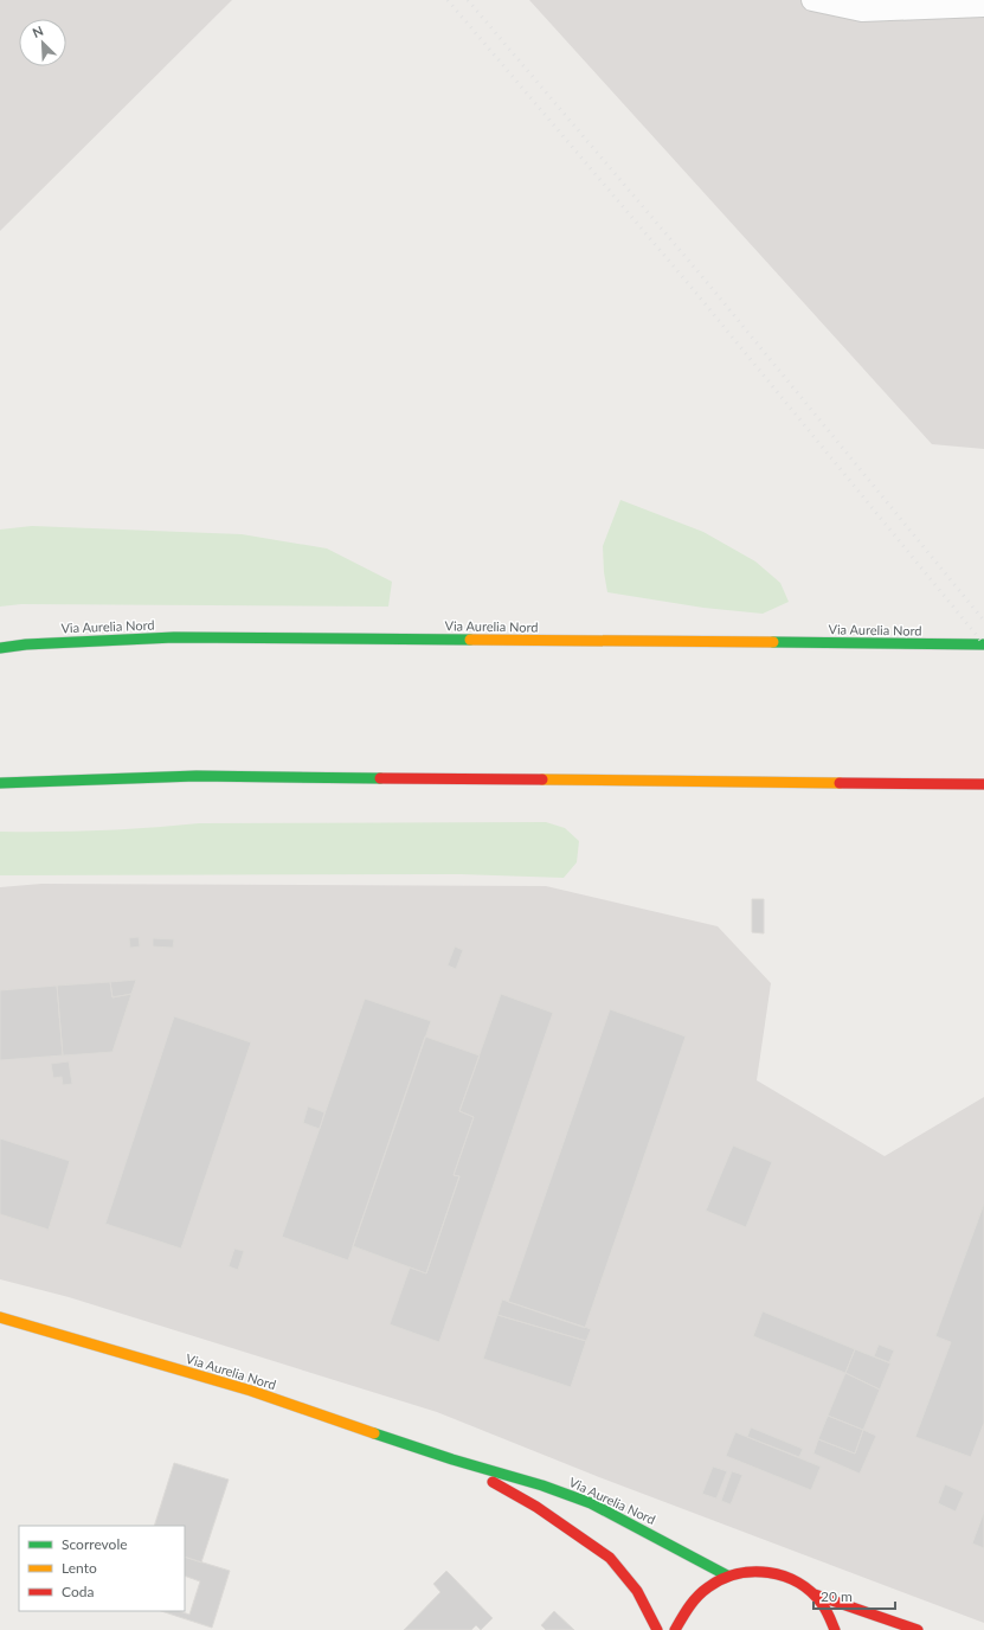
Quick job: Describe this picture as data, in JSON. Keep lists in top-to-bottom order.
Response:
{
  "streets": {
    "main road": ["Via Aurelia Nord"]
  },
  "legend": ["Scorrevole", "Lento", "Coda"],
  "scale_bar": "20 m",
  "north": "top left"
}
